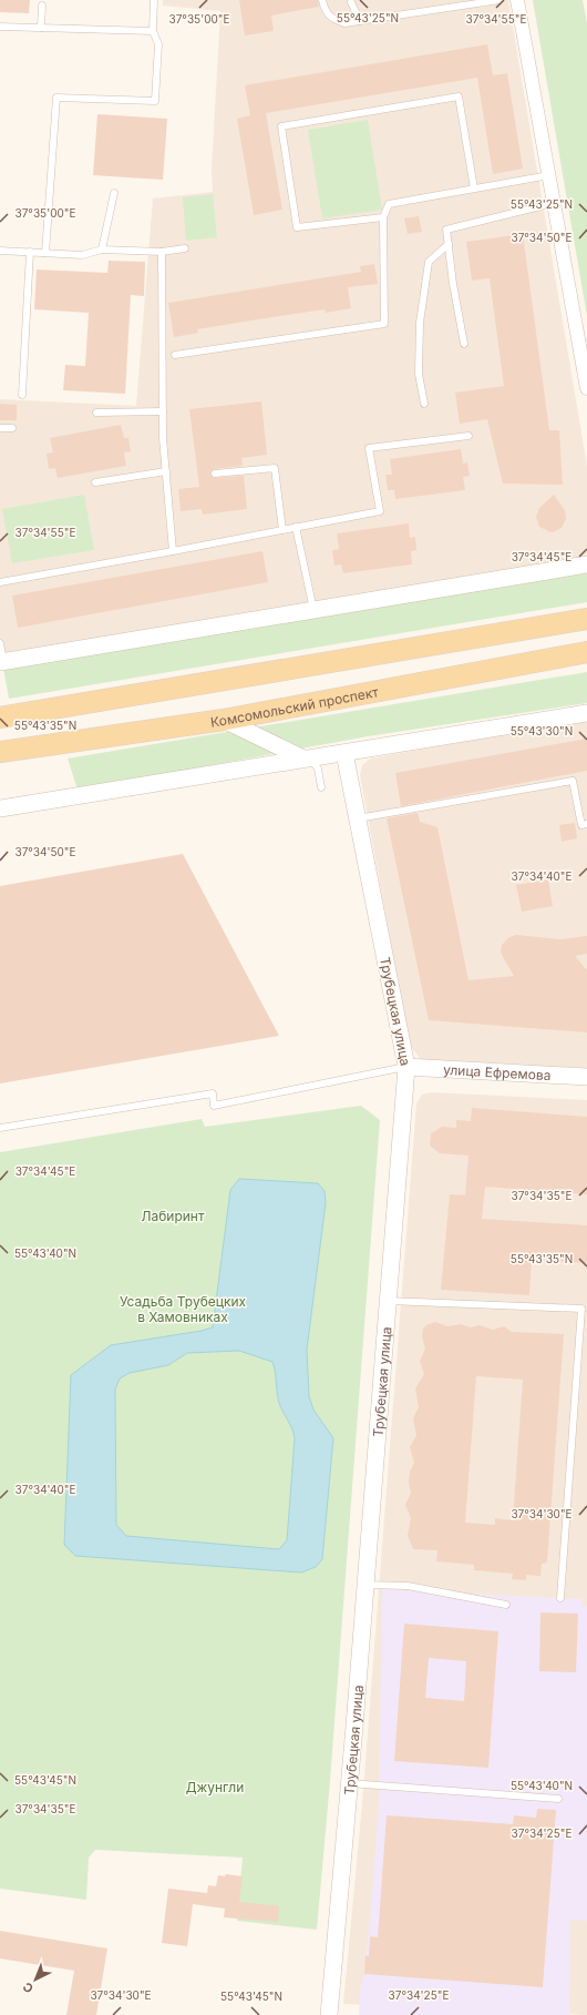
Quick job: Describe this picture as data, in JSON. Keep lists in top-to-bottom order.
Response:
{
  "streets": {
    "main road": ["Комсомольский проспект"],
    "street": ["Трубецкая улица", "улица Ефремова"]
  },
  "crossings": [
    ["Трубецкая улица", "улица Ефремова"]
  ],
  "parks": ["Лабиринт", "Усадьба Трубецких в Хамовниках", "Джунгли"],
  "north": "bottom left",
  "coordinates": [
    "55°43'25\"N",
    "37°35'00\"E",
    "37°34'55\"E",
    "37°34'50\"E",
    "37°34'45\"E",
    "55°43'35\"N",
    "55°43'30\"N",
    "37°34'40\"E",
    "37°34'35\"E",
    "55°43'40\"N",
    "37°34'30\"E",
    "55°43'45\"N",
    "37°34'25\"E"
  ]
}
